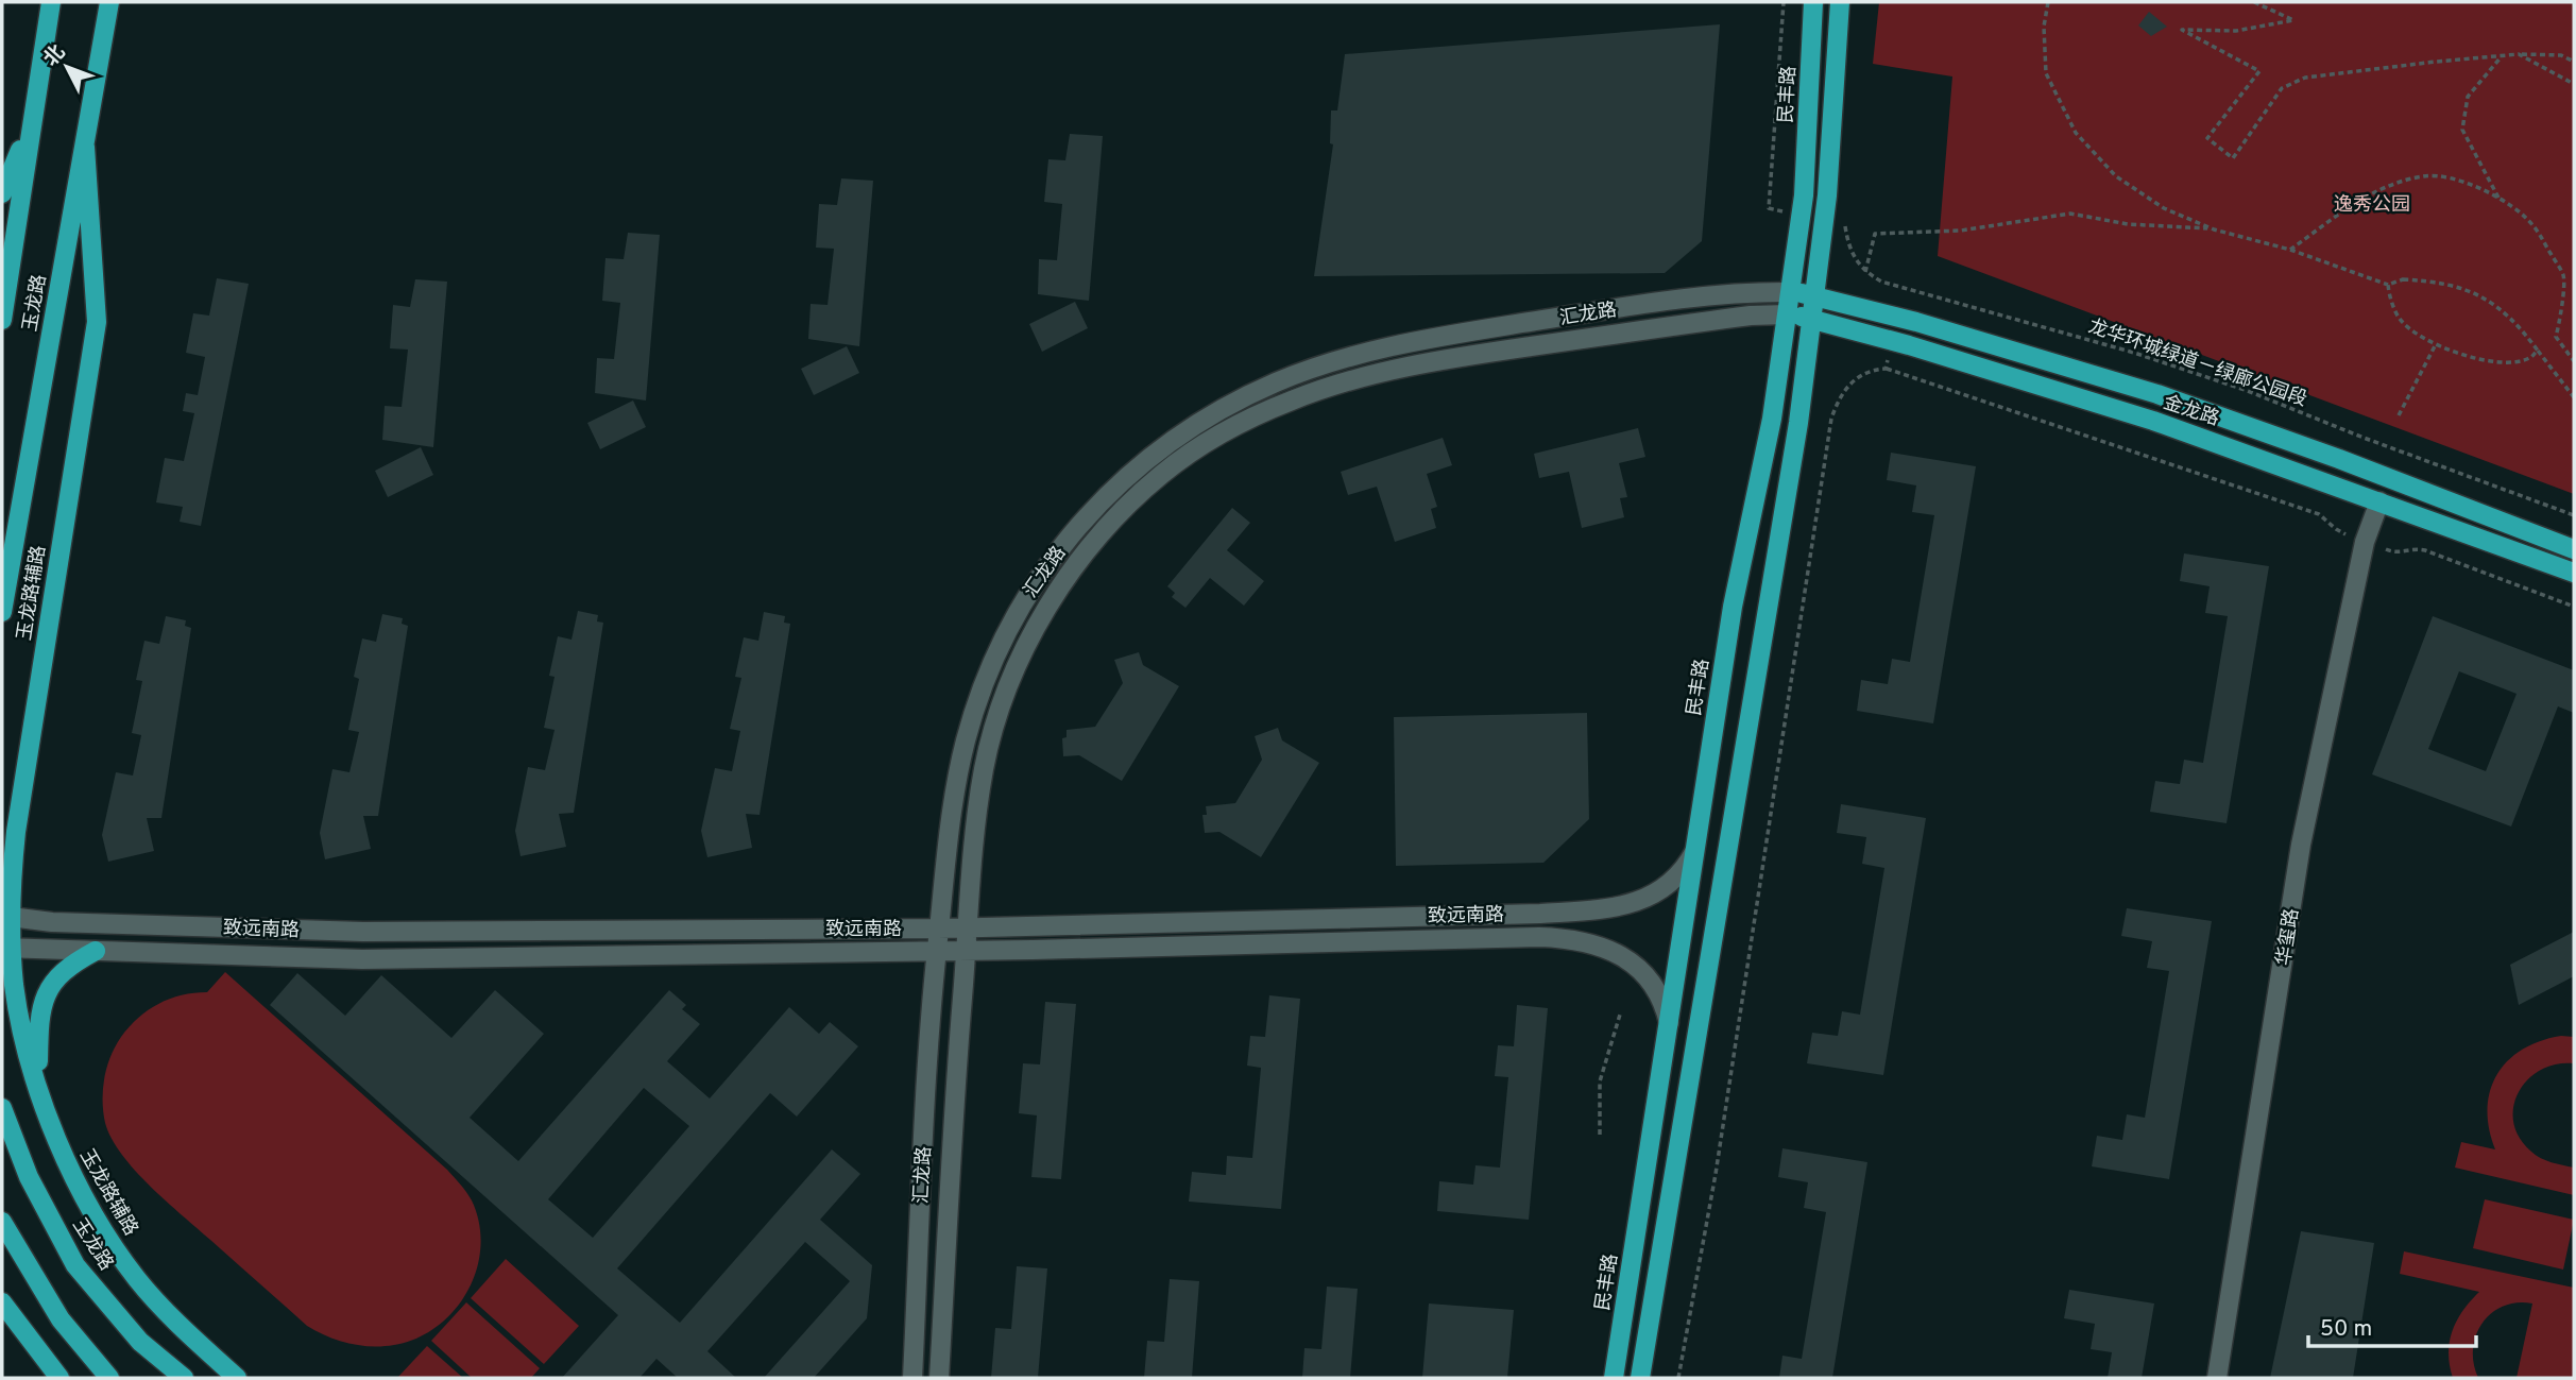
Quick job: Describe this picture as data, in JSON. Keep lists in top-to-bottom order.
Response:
{
  "streets": {
    "main road": [
      "民丰路",
      "玉龙路",
      "金龙路",
      "玉龙路辅路"
    ],
    "street": ["汇龙路", "致远南路", "华玺路"],
    "path": ["龙华环城绿道－绿廊公园段"]
  },
  "crossings": [
    ["民丰路", "汇龙路"],
    ["民丰路", "金龙路"],
    ["民丰路", "致远南路"],
    ["玉龙路", "玉龙路辅路"],
    ["汇龙路", "金龙路"],
    ["汇龙路", "致远南路"],
    ["金龙路", "华玺路"],
    ["玉龙路辅路", "致远南路"]
  ],
  "parks": ["逸秀公园"],
  "scale_bar": "50 m",
  "north": "top left"
}
